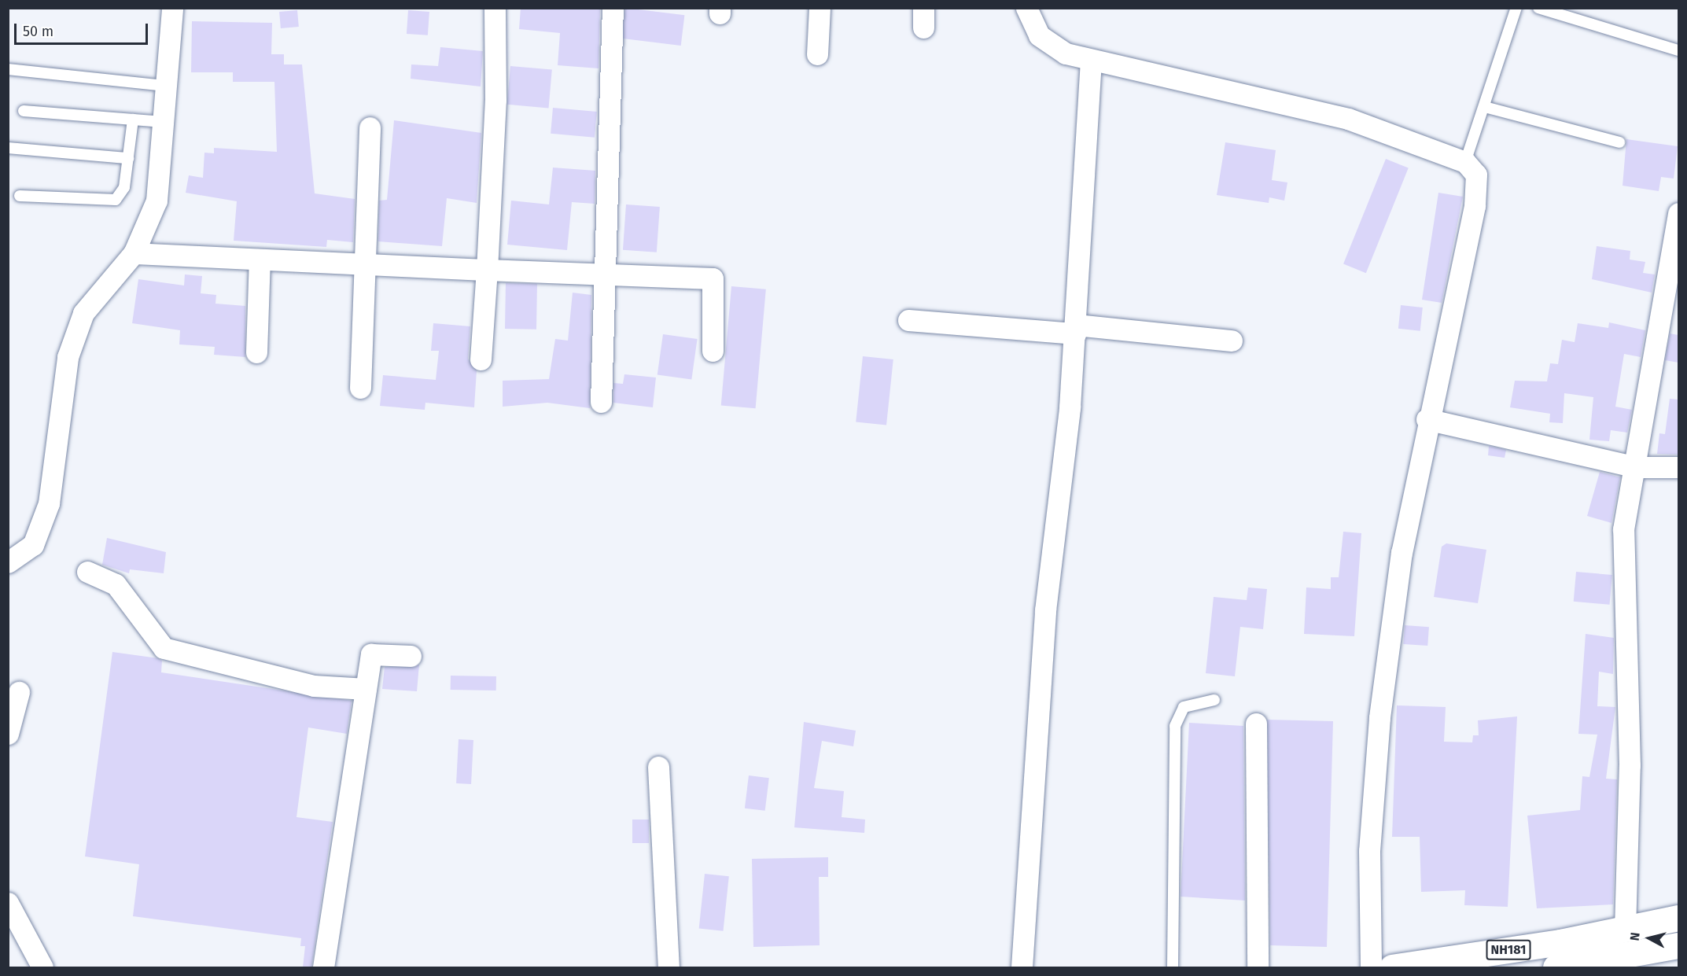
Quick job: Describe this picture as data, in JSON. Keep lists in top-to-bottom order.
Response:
{
  "streets": {
    "highway": ["NH181"]
  },
  "scale_bar": "50 m",
  "north": "left"
}
